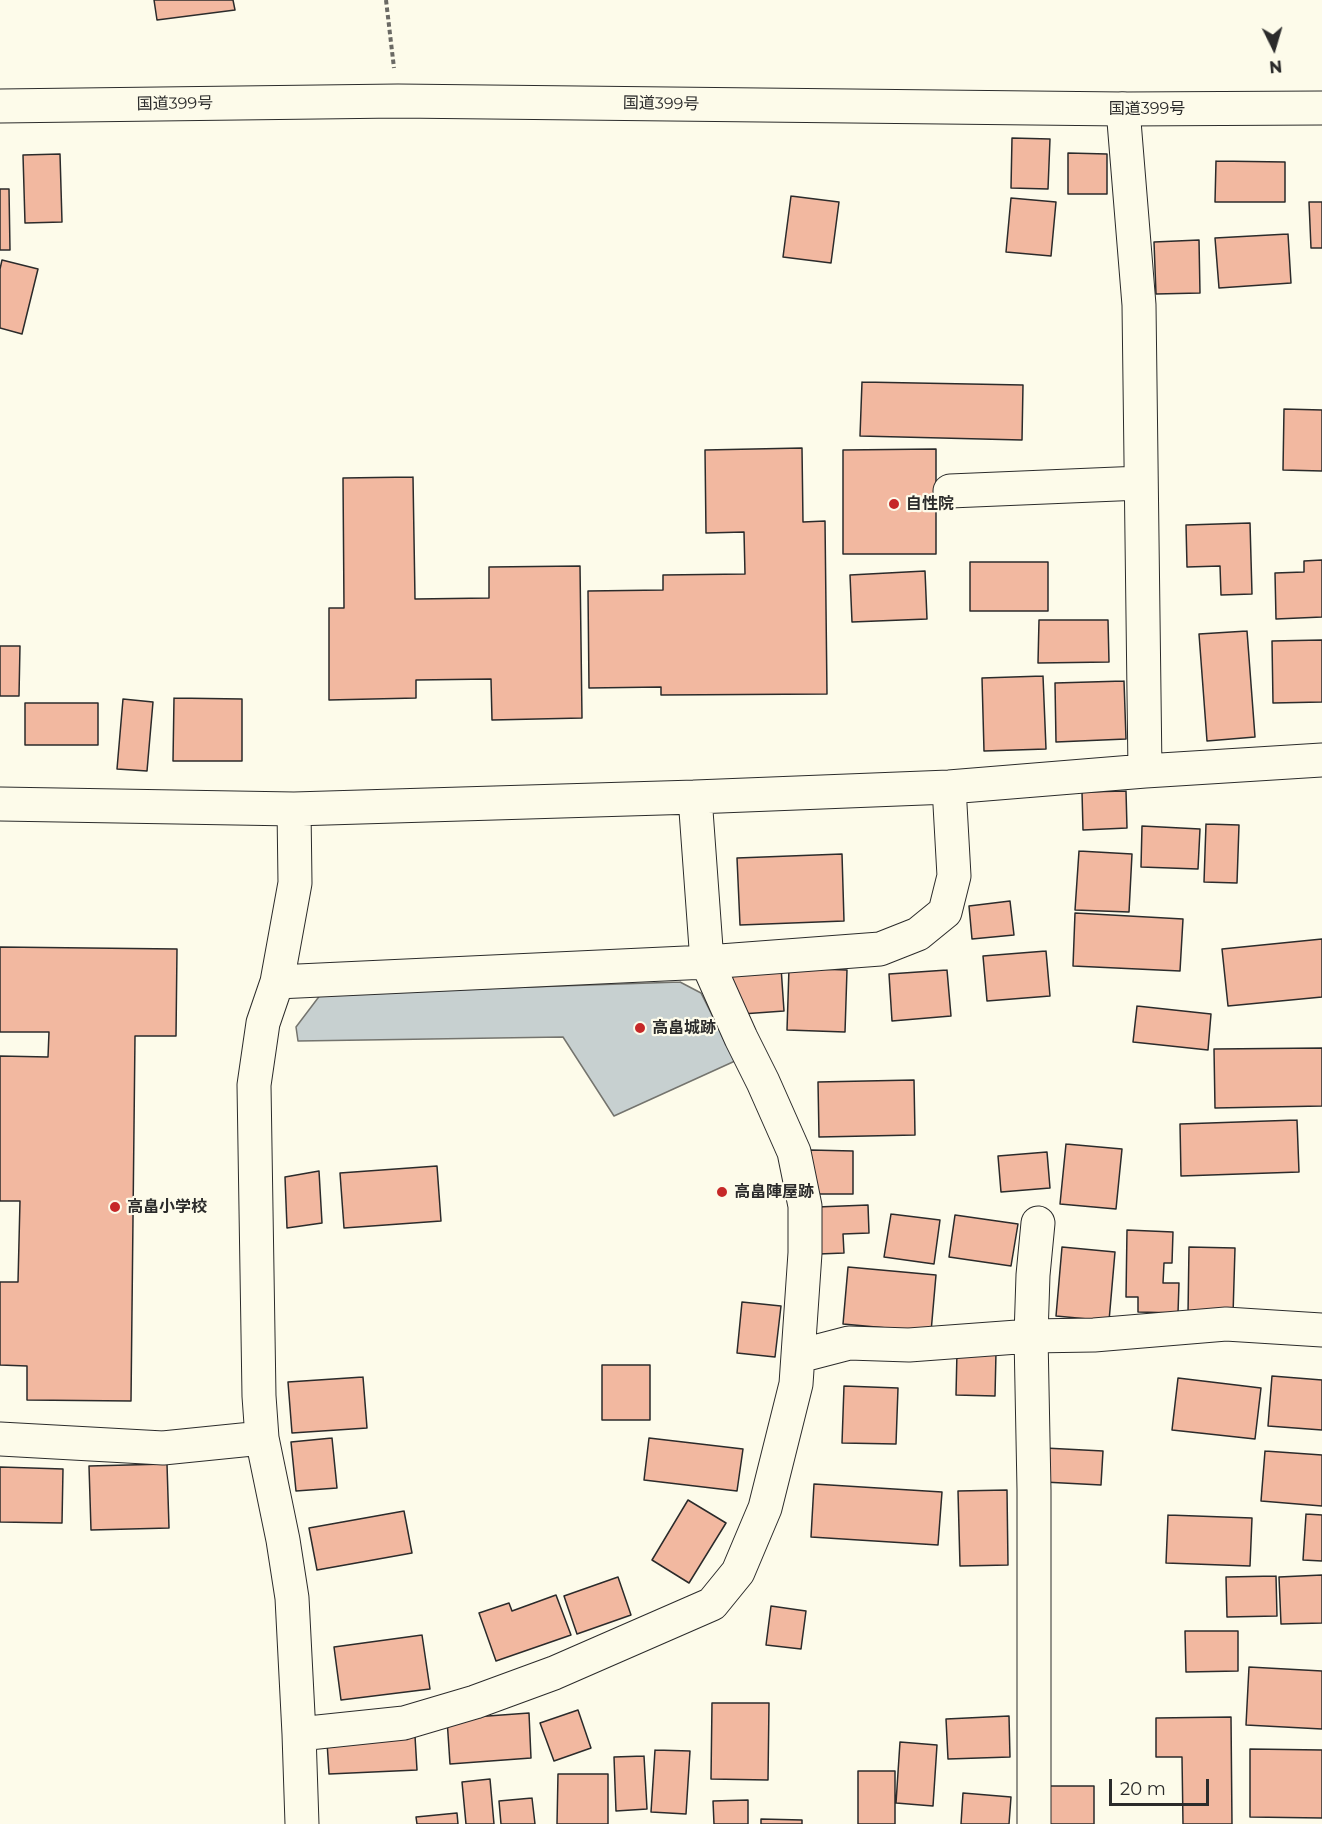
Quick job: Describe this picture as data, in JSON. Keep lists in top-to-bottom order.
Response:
{
  "streets": {
    "main road": ["国道399号"]
  },
  "places": [
    "自性院",
    "高畠城跡",
    "高畠陣屋跡",
    "高畠小学校"
  ],
  "scale_bar": "20 m",
  "north": "bottom"
}
